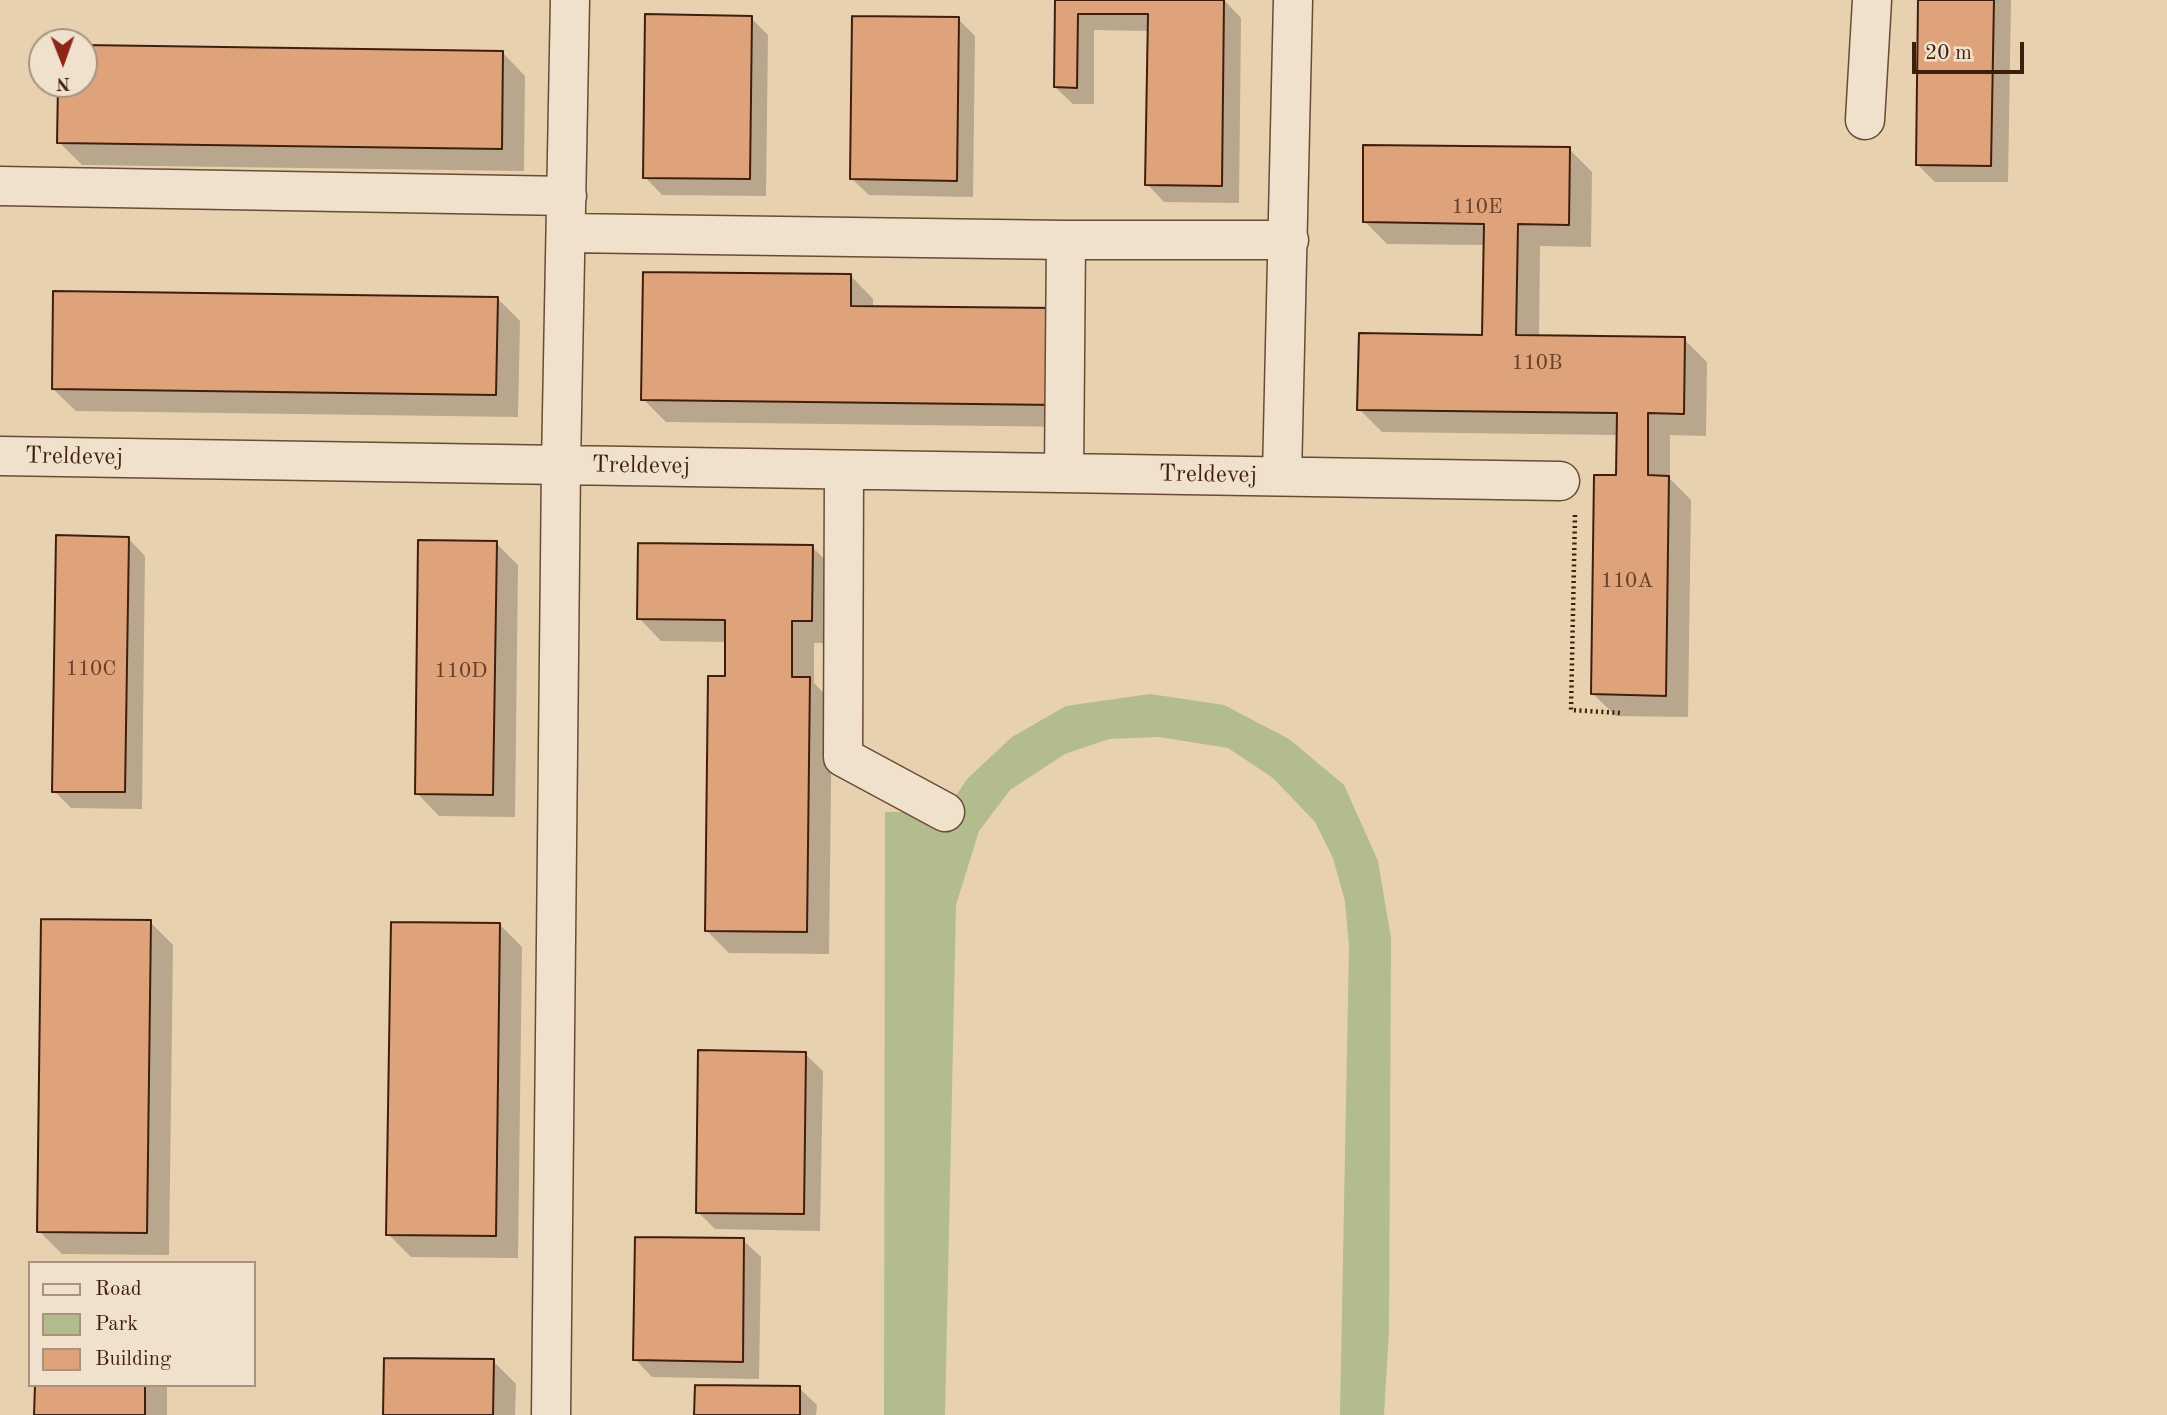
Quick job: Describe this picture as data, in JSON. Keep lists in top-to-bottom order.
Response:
{
  "streets": {
    "lane": ["Treldevej"]
  },
  "house_numbers": [
    "110E",
    "110B",
    "110A",
    "110C",
    "110D"
  ],
  "legend": ["Road", "Park", "Building"],
  "scale_bar": "20 m",
  "north": "bottom"
}
